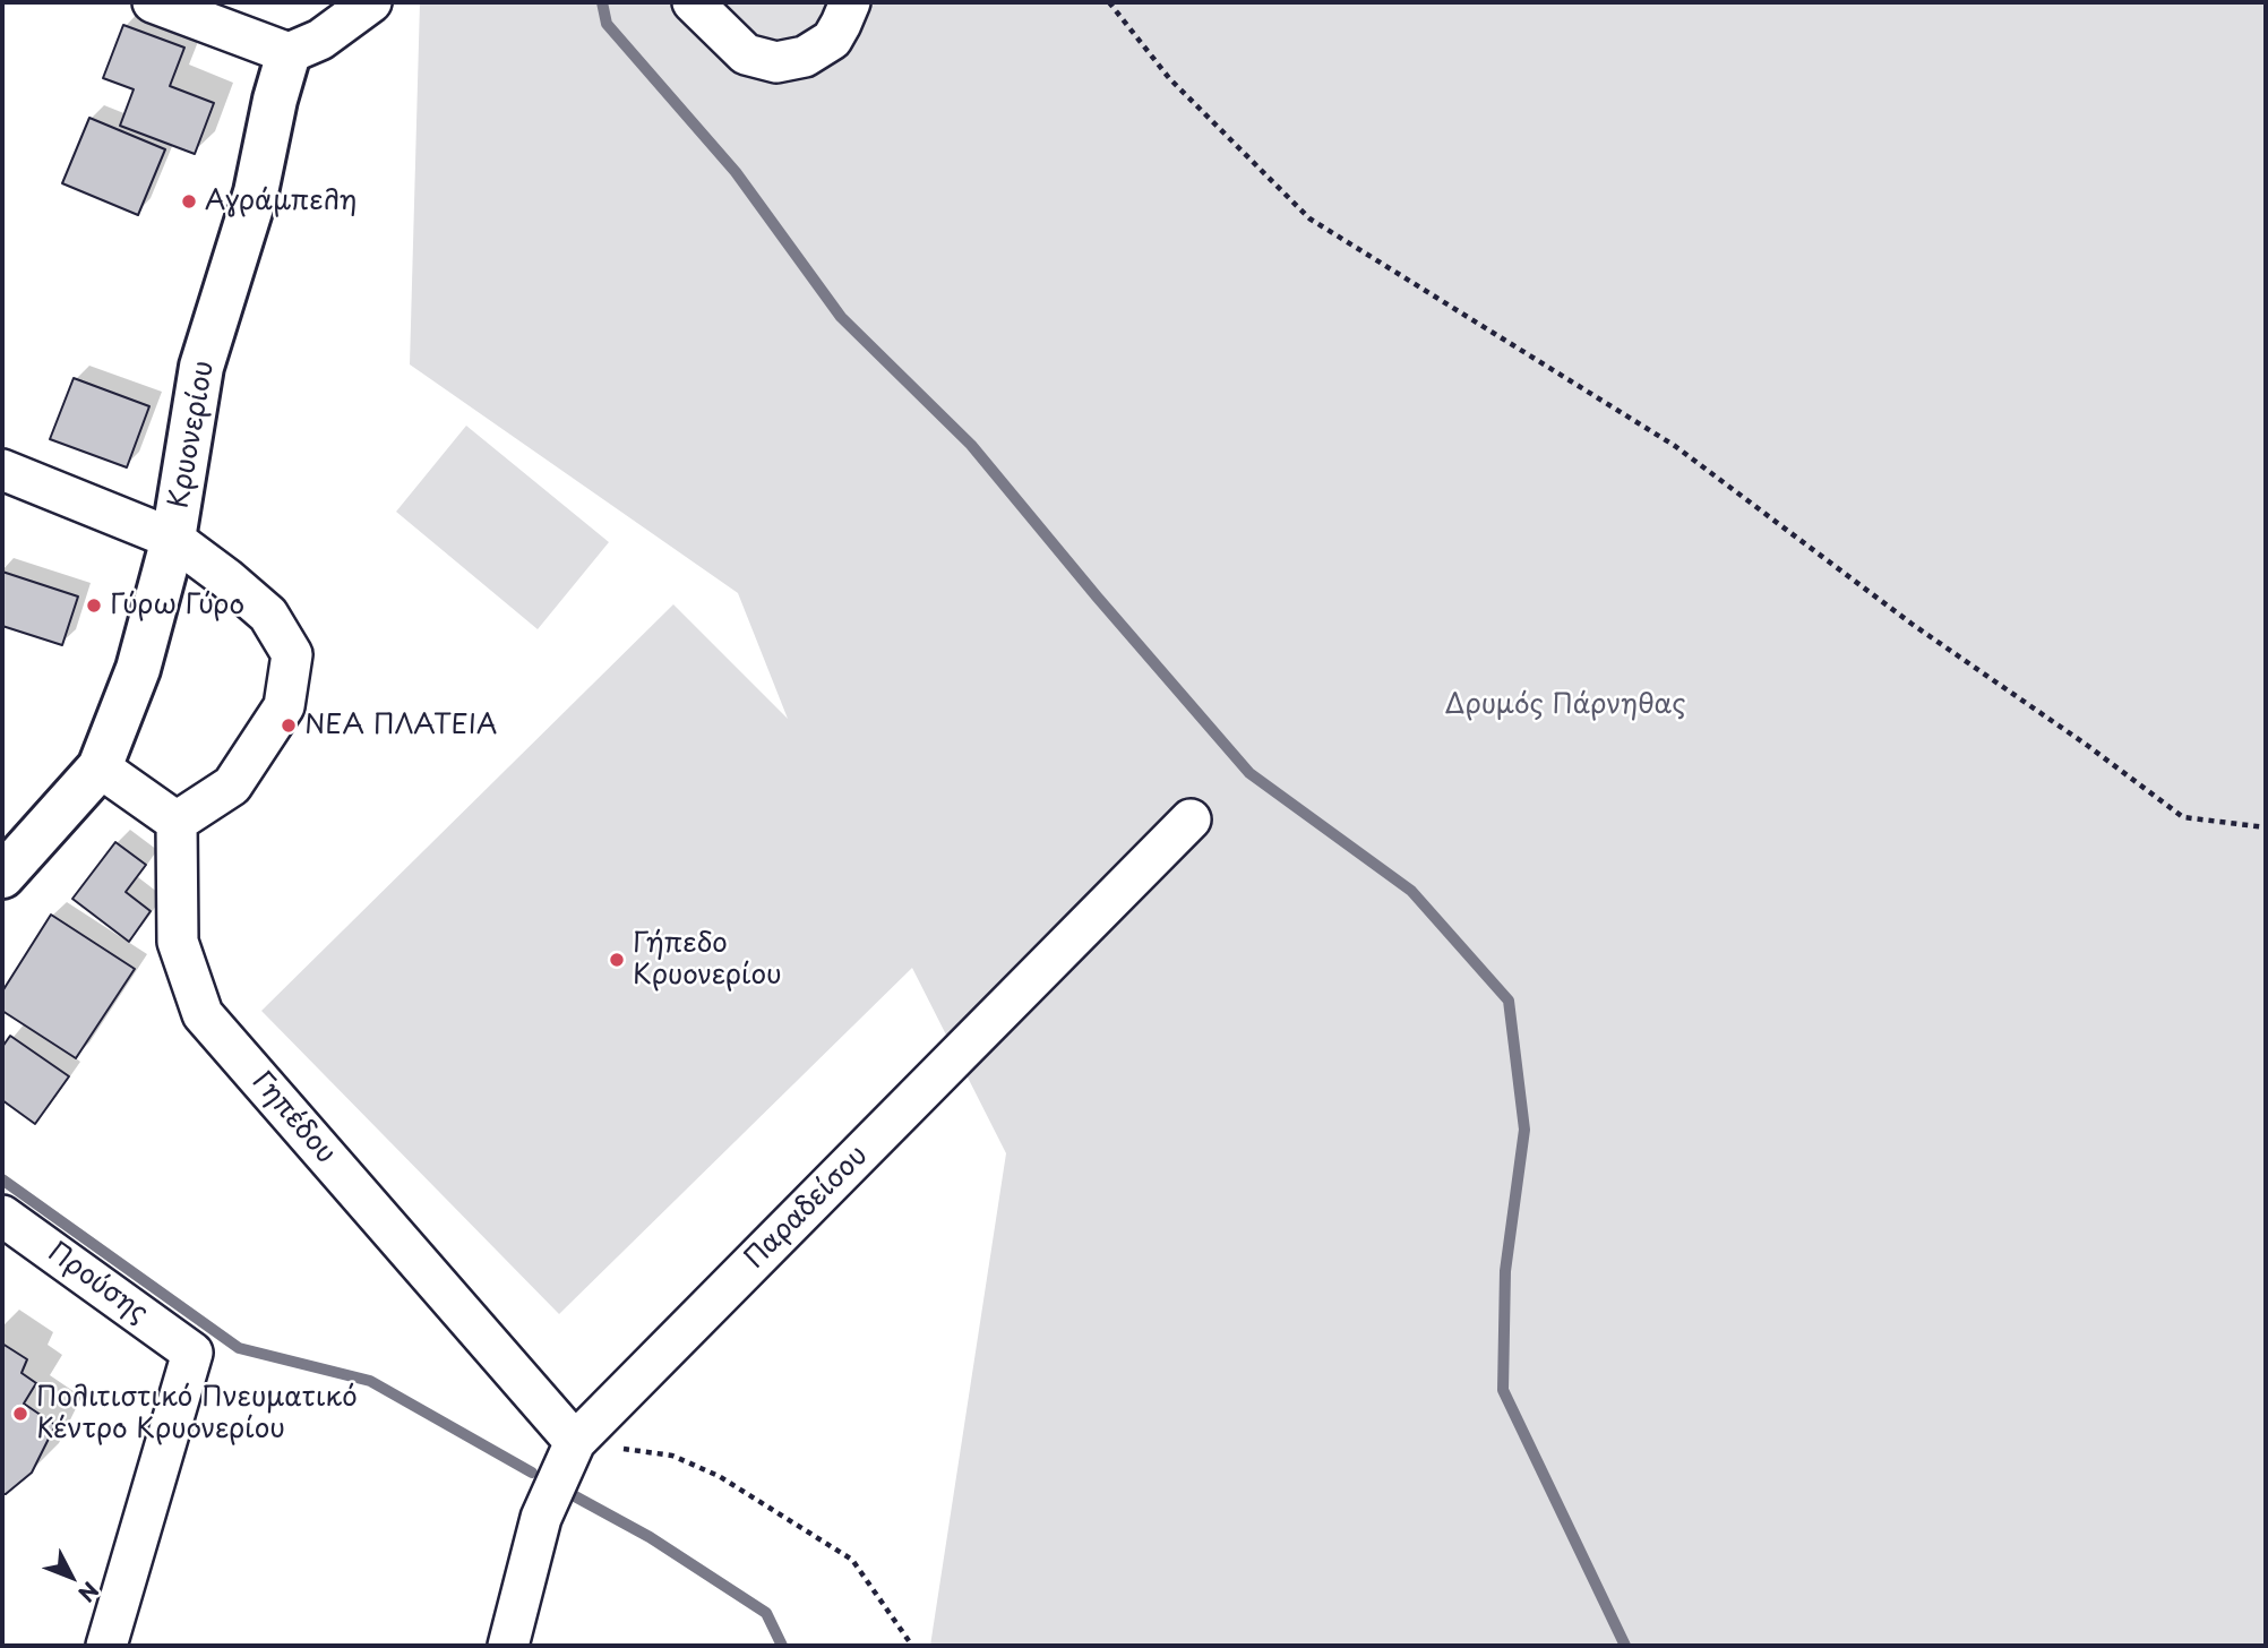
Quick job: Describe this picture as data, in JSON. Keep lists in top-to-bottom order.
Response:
{
  "streets": {
    "main road": ["Κρυονερίου"],
    "street": ["Γηπέδου", "Παραδείσου", "Προύσης"]
  },
  "crossings": [
    ["Γηπέδου", "Παραδείσου"]
  ],
  "parks": ["Δρυμός Πάρνηθας"],
  "places": [
    "Αγράμπελη",
    "Γύρω Γύρο",
    "ΝΕΑ ΠΛΑΤΕΙΑ",
    "Γήπεδο Κρυονερίου",
    "Πολιτιστικό Πνευματικό Κέντρο Κρυονερίου"
  ],
  "north": "bottom right"
}
